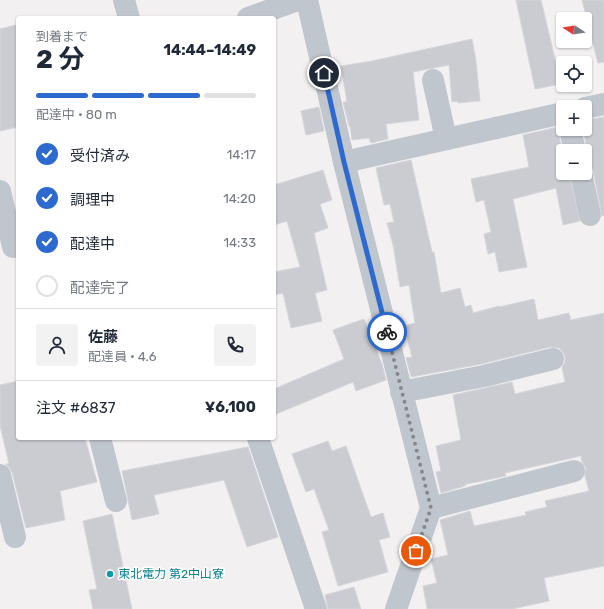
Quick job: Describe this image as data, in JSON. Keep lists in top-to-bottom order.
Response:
{
  "places": ["東北電力 第2中山寮"],
  "north": "left",
  "page": {
    "map_buttons": ["+", "−"],
    "heading": ["2 分", "到着まで", "14:44–14:49"],
    "panel": [
      "佐藤",
      "配達員 · 4.6",
      "注文 #6837",
      "¥6,100"
    ],
    "bar": "配達中 · 80 m",
    "list": [
      ["受付済み", "14:17"],
      ["調理中", "14:20"],
      ["配達中", "14:33"],
      "配達完了"
    ]
  }
}
